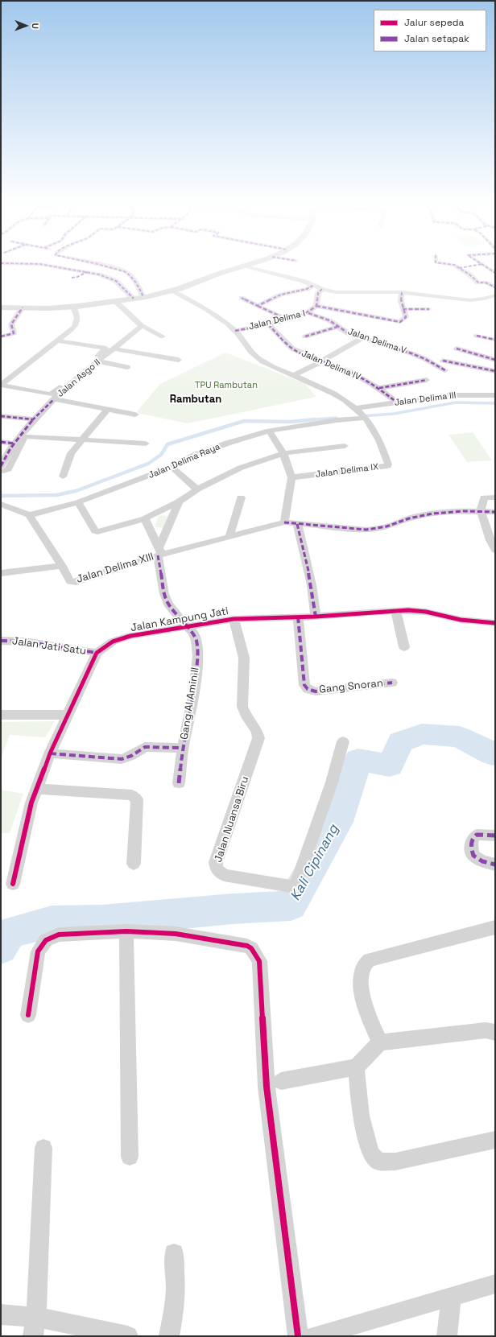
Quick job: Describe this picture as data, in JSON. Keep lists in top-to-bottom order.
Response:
{
  "streets": {
    "street": [
      "Jalan Delima I",
      "Jalan Delima V",
      "Jalan Delima IV",
      "Jalan Asgo II",
      "Jalan Delima III",
      "Jalan Delima Raya",
      "Jalan Delima IX",
      "Jalan Delima XIII",
      "Jalan Kampung Jati",
      "Jalan Jati Satu",
      "Gang Snoran",
      "Gang Al Amin II",
      "Jalan Nuansa Biru"
    ]
  },
  "crossings": [
    ["Jalan Delima I", "Jalan Delima V"],
    ["Jalan Delima I", "Jalan Delima IV"],
    ["Jalan Delima IV", "Jalan Delima III"],
    ["Jalan Delima III", "Jalan Delima Raya"],
    ["Jalan Delima III", "Jalan Delima IX"],
    ["Jalan Delima Raya", "Jalan Delima IX"],
    ["Jalan Delima Raya", "Jalan Delima XIII"],
    ["Jalan Delima XIII", "Gang Al Amin II"],
    ["Jalan Kampung Jati", "Jalan Jati Satu"],
    ["Jalan Kampung Jati", "Gang Snoran"],
    ["Jalan Kampung Jati", "Gang Al Amin II"],
    ["Jalan Kampung Jati", "Jalan Nuansa Biru"]
  ],
  "districts": ["Rambutan"],
  "water": ["Kali Cipinang"],
  "parks": ["TPU Rambutan"],
  "legend": ["Jalur sepeda", "Jalan setapak"],
  "north": "right"
}
